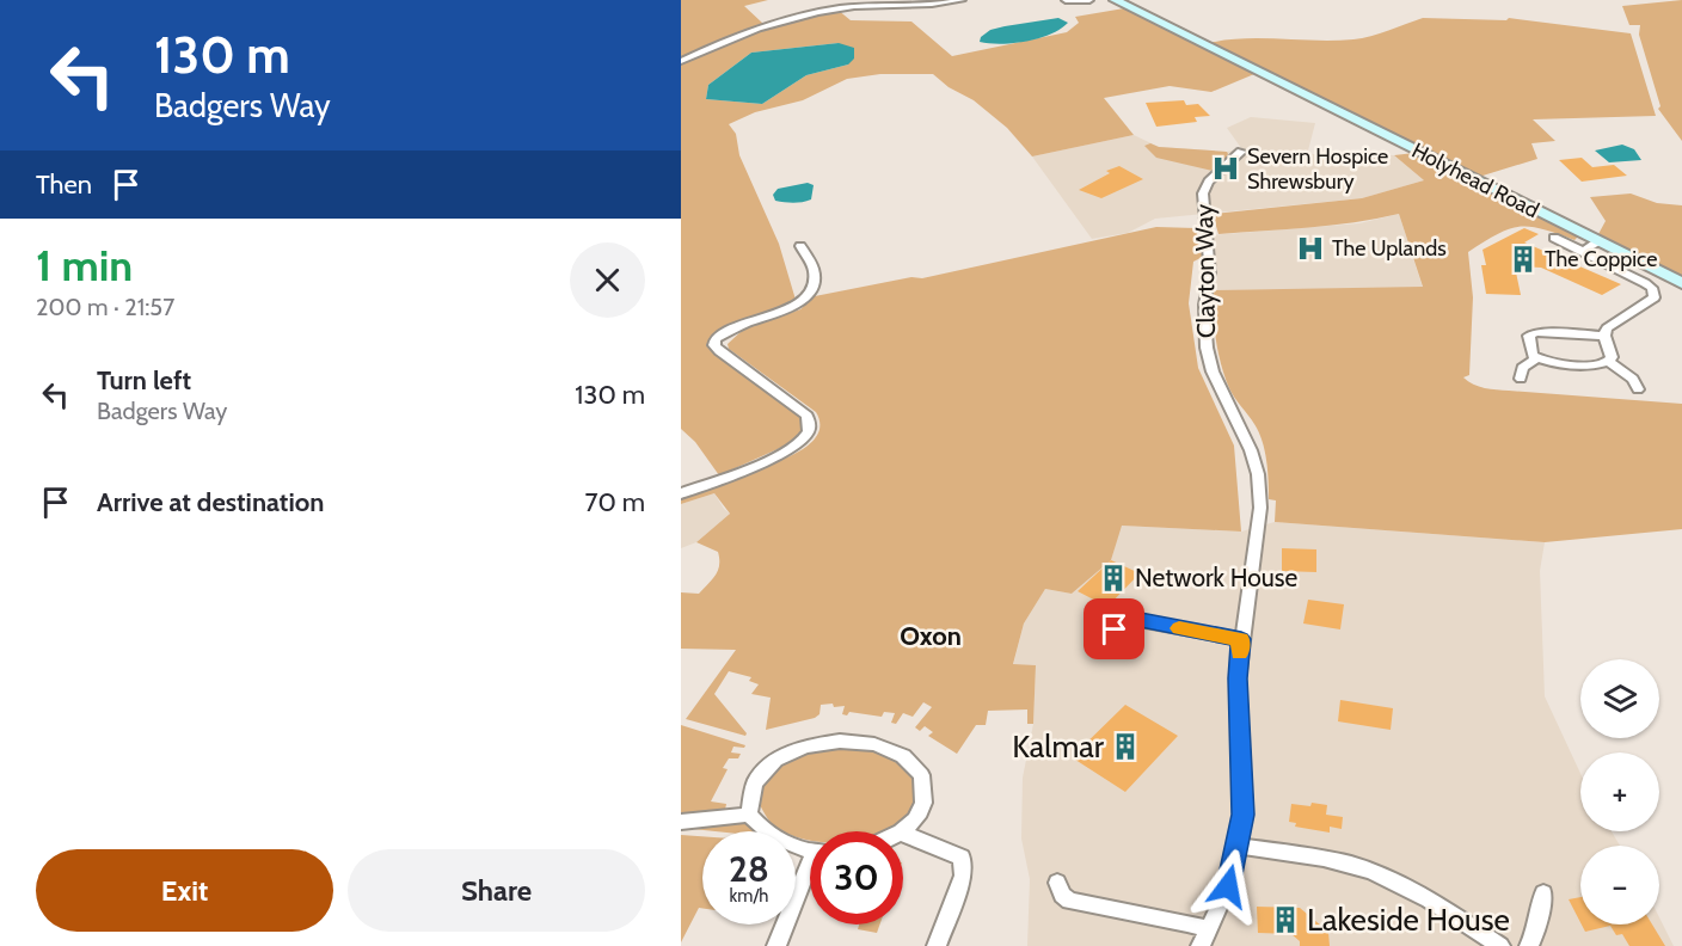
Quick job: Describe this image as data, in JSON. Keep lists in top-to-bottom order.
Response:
{
  "streets": {
    "main road": ["Holyhead Road"],
    "street": ["Clayton Way"]
  },
  "districts": ["Oxon"],
  "places": {
    "hospital": ["Severn Hospice Shrewsbury", "The Uplands"],
    "building": [
      "The Coppice",
      "Network House",
      "Kalmar",
      "Lakeside House"
    ]
  },
  "page": {
    "turn": ["130 m", "Badgers Way"],
    "then": "Then",
    "heading": ["1 min", "200 m · 21:57"],
    "list": [
      {
        "name": "Turn left",
        "note": "Badgers Way",
        "value": "130 m"
      },
      {
        "name": "Arrive at destination",
        "value": "70 m"
      }
    ],
    "map_buttons": ["+", "−"],
    "speed": "28 km/h",
    "limit": "30",
    "buttons": ["Exit", "Share"]
  }
}
